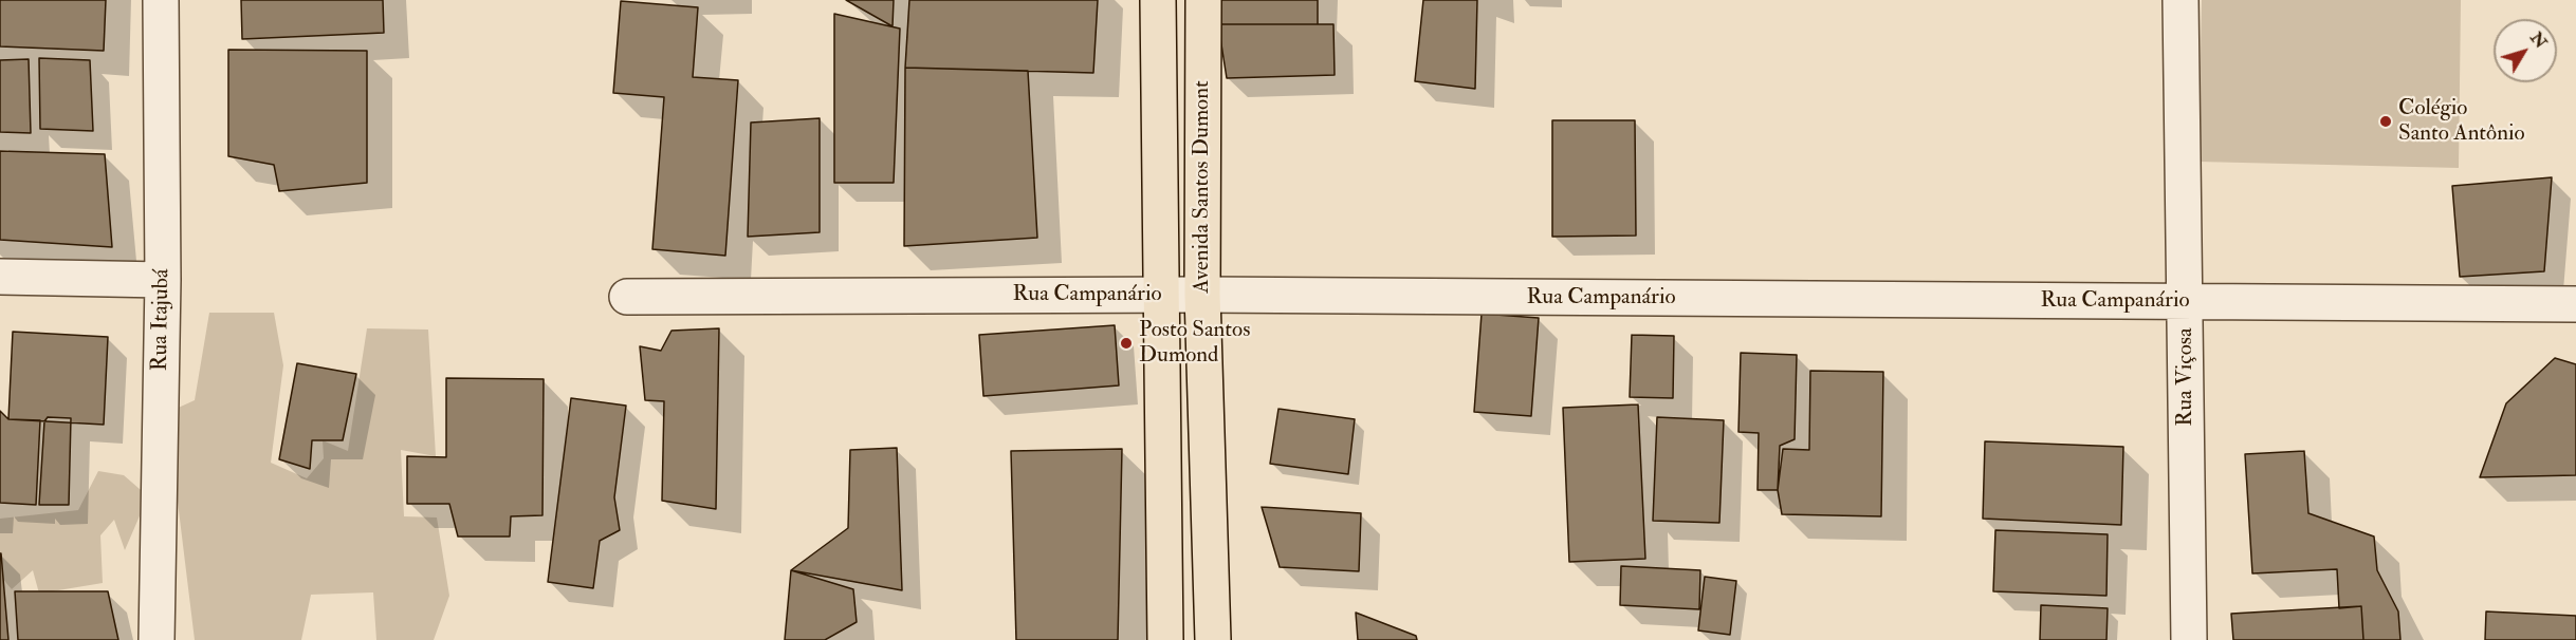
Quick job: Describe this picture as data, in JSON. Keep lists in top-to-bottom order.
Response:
{
  "streets": {
    "main road": ["Avenida Santos Dumont"],
    "street": ["Rua Campanário", "Rua Itajubá", "Rua Viçosa"]
  },
  "crossings": [
    ["Avenida Santos Dumont", "Rua Campanário"],
    ["Rua Campanário", "Rua Viçosa"]
  ],
  "places": ["Colégio Santo Antônio", "Posto Santos Dumond"],
  "north": "top right"
}
